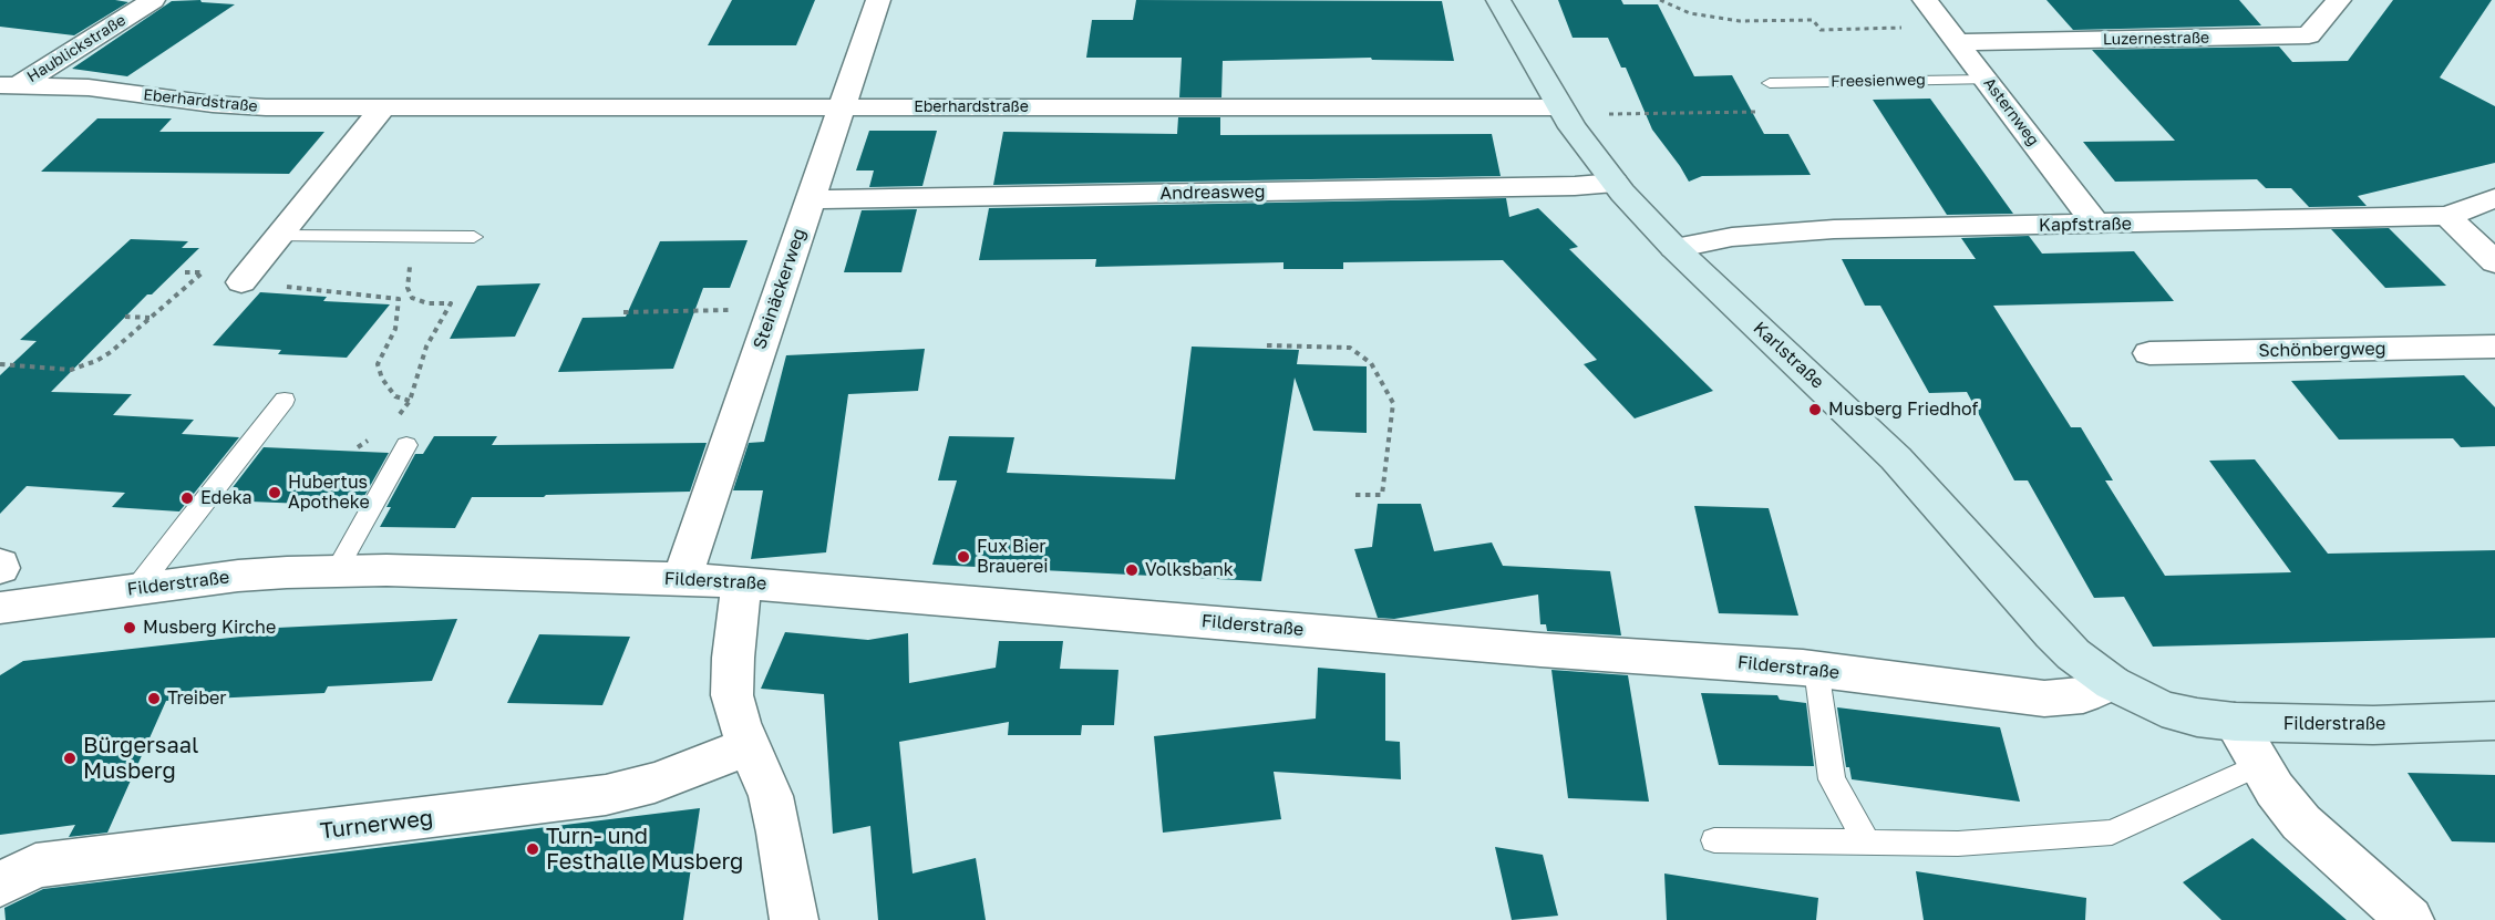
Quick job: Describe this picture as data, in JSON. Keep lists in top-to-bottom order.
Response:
{
  "streets": {
    "main road": ["Karlstraße", "Filderstraße"],
    "street": [
      "Luzernestraße",
      "Haublickstraße",
      "Eberhardstraße",
      "Asternweg",
      "Andreasweg",
      "Kapfstraße",
      "Steinäckerweg",
      "Schönbergweg",
      "Turnerweg"
    ],
    "lane": ["Freesienweg"]
  },
  "crossings": [
    ["Luzernestraße", "Asternweg"],
    ["Haublickstraße", "Eberhardstraße"],
    ["Freesienweg", "Asternweg"],
    ["Eberhardstraße", "Steinäckerweg"],
    ["Eberhardstraße", "Karlstraße"],
    ["Asternweg", "Kapfstraße"],
    ["Andreasweg", "Steinäckerweg"],
    ["Andreasweg", "Karlstraße"],
    ["Kapfstraße", "Karlstraße"],
    ["Steinäckerweg", "Filderstraße"],
    ["Karlstraße", "Filderstraße"]
  ],
  "places": [
    "Musberg Friedhof",
    "Hubertus Apotheke",
    "Edeka",
    "Fux Bier Brauerei",
    "Volksbank",
    "Musberg Kirche",
    "Treiber",
    "Bürgersaal Musberg",
    "Turn- und Festhalle Musberg"
  ]
}
